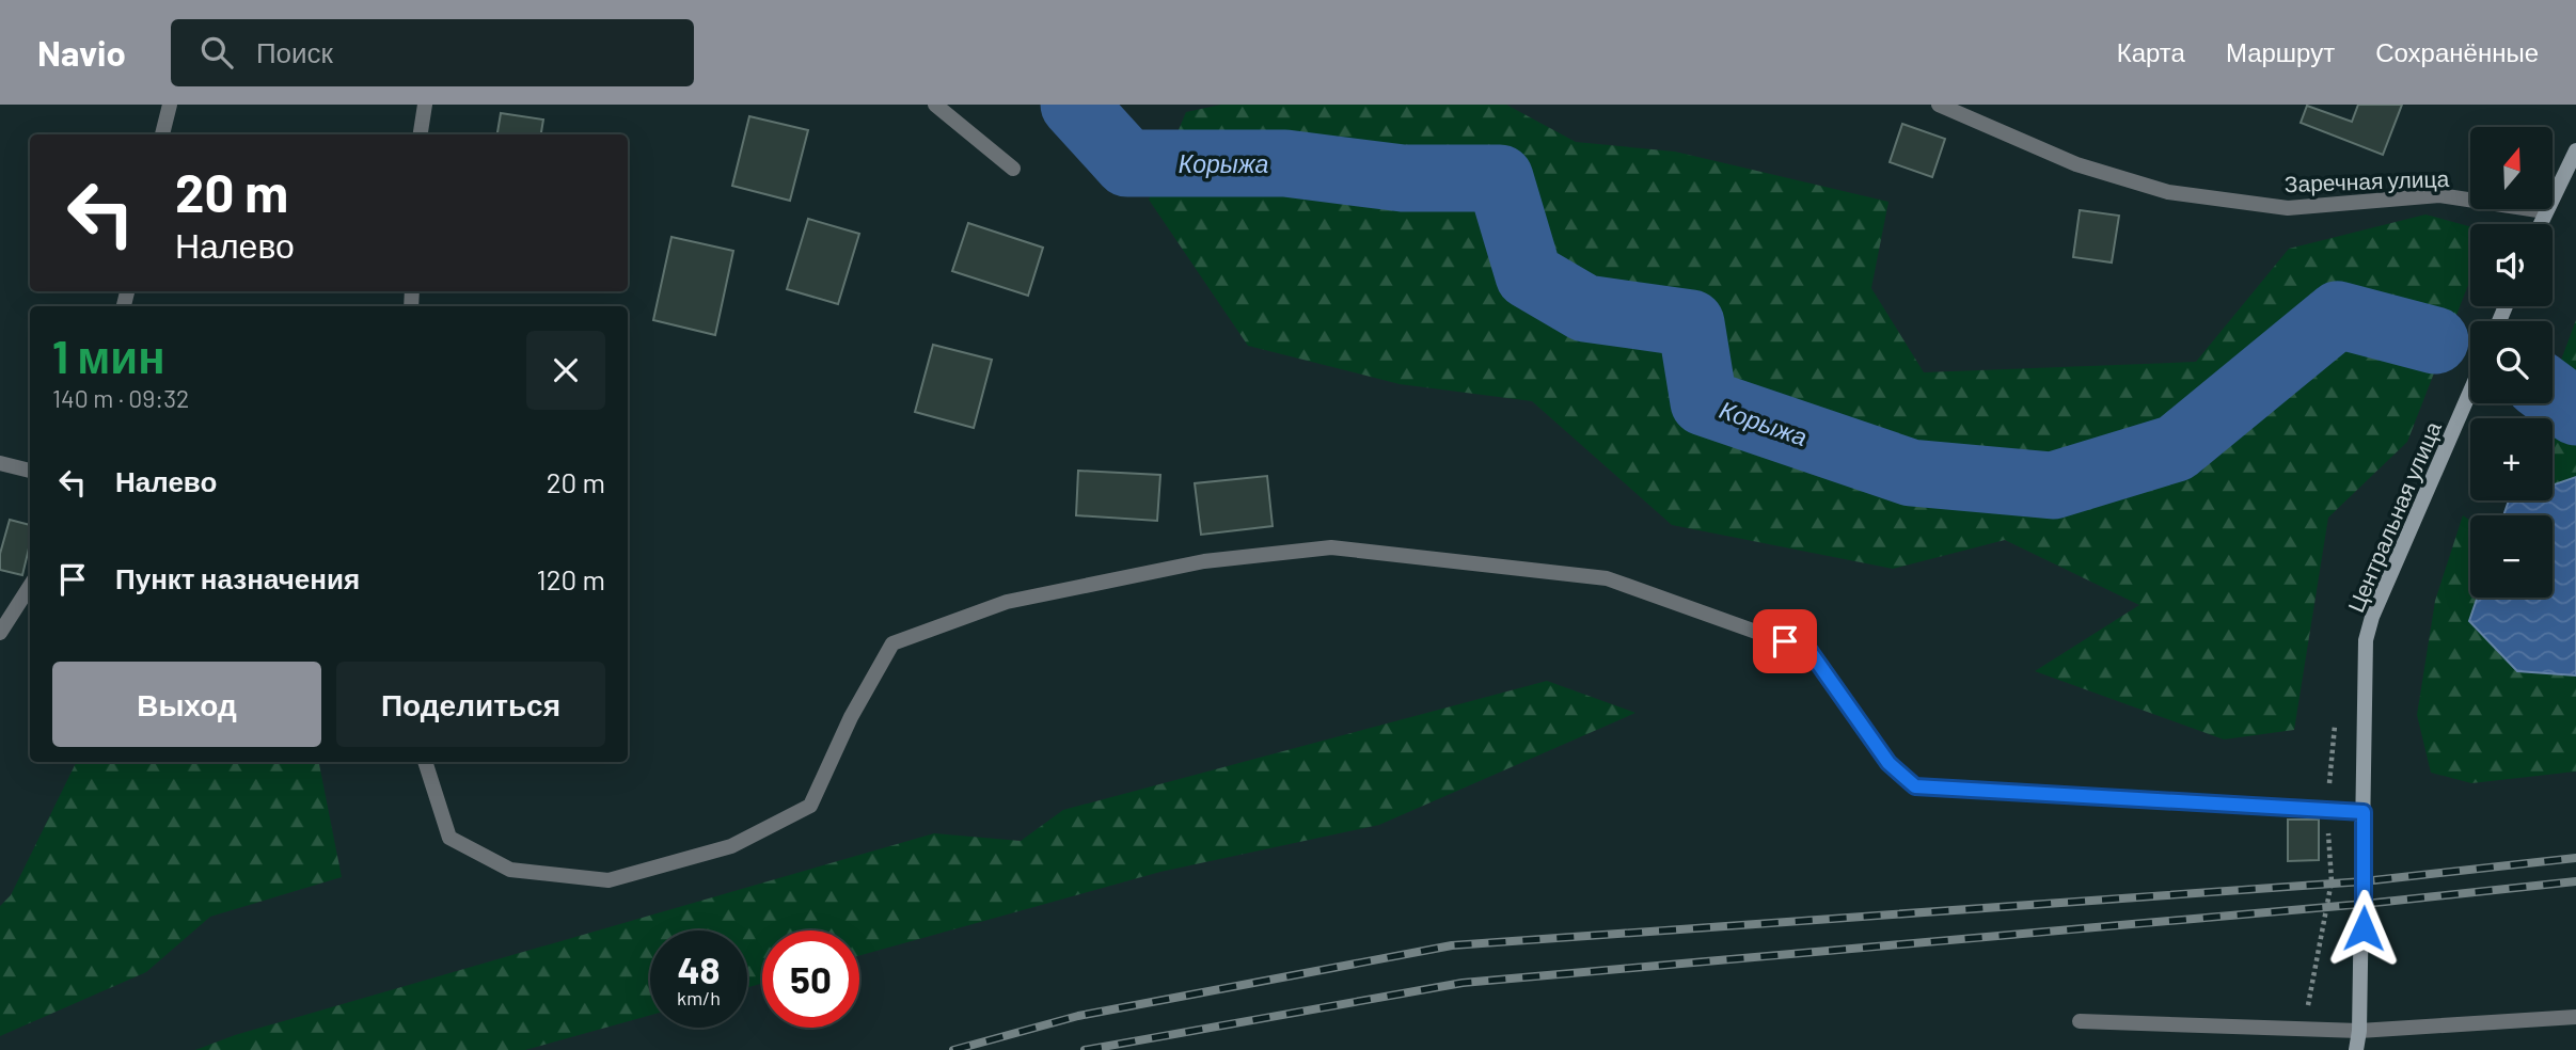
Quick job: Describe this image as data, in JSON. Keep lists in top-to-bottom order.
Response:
{
  "streets": {
    "main road": ["Центральная улица"],
    "street": ["Заречная улица"]
  },
  "water": ["Корыжа"],
  "north": "top",
  "page": {
    "header": "Navio",
    "search": "Поиск",
    "nav": ["Карта", "Маршрут", "Сохранённые"],
    "map_buttons": ["+", "−"],
    "turn": ["20 m", "Налево"],
    "heading": ["1 мин", "140 m · 09:32"],
    "list": [
      {
        "name": "Налево",
        "value": "20 m"
      },
      {
        "name": "Пункт назначения",
        "value": "120 m"
      }
    ],
    "buttons": ["Выход", "Поделиться"],
    "speed": "48 km/h",
    "limit": "50"
  }
}
